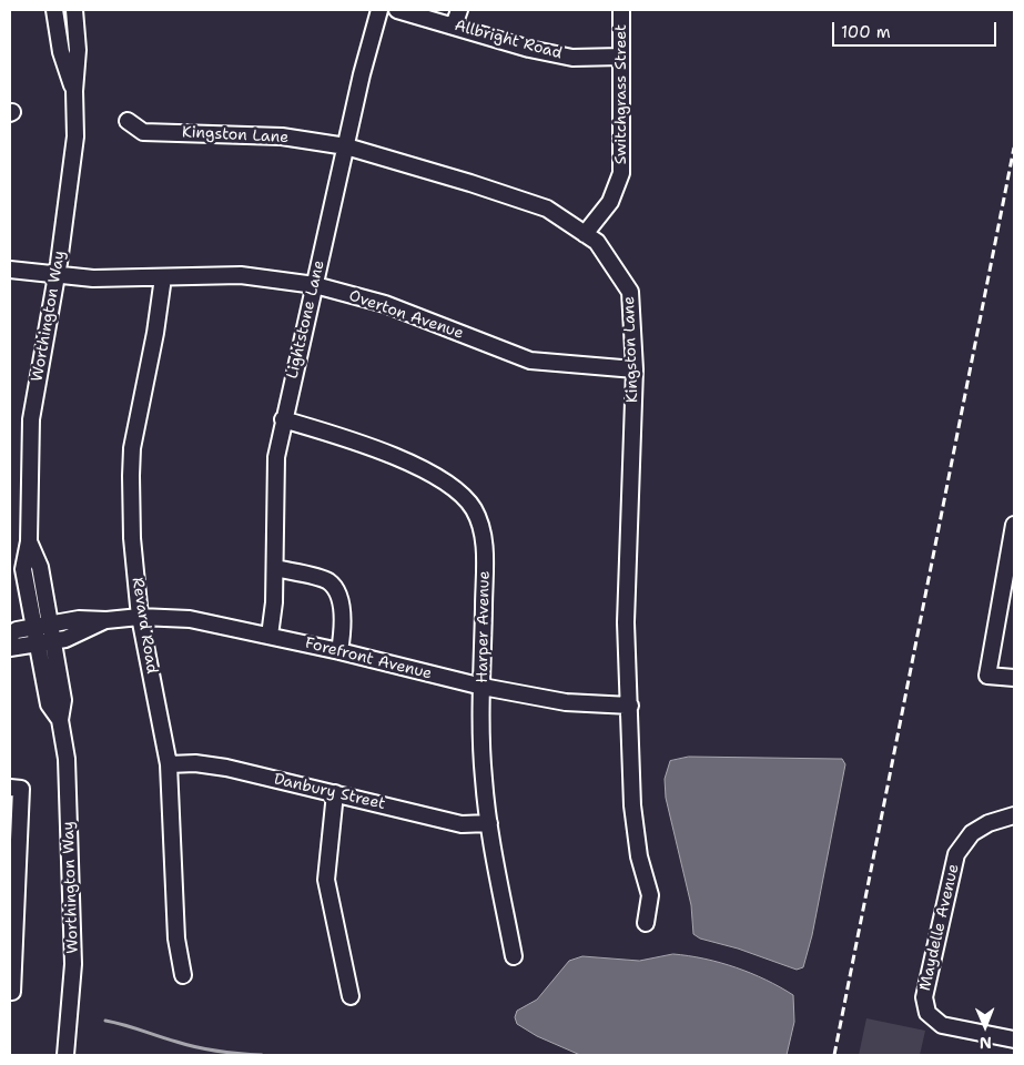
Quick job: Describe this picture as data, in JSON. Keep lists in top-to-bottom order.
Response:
{
  "streets": {
    "street": [
      "Allbright Road",
      "Switchgrass Street",
      "Kingston Lane",
      "Overton Avenue",
      "Worthington Way",
      "Lightstone Lane",
      "Revard Road",
      "Harper Avenue",
      "Forefront Avenue",
      "Danbury Street",
      "Maydelle Avenue"
    ]
  },
  "crossings": [
    ["Allbright Road", "Switchgrass Street"],
    ["Switchgrass Street", "Kingston Lane"],
    ["Kingston Lane", "Overton Avenue"],
    ["Kingston Lane", "Lightstone Lane"],
    ["Kingston Lane", "Forefront Avenue"],
    ["Overton Avenue", "Worthington Way"],
    ["Overton Avenue", "Lightstone Lane"],
    ["Overton Avenue", "Revard Road"],
    ["Lightstone Lane", "Harper Avenue"],
    ["Lightstone Lane", "Forefront Avenue"],
    ["Revard Road", "Forefront Avenue"],
    ["Revard Road", "Danbury Street"],
    ["Harper Avenue", "Forefront Avenue"],
    ["Harper Avenue", "Danbury Street"]
  ],
  "scale_bar": "100 m",
  "north": "bottom"
}
